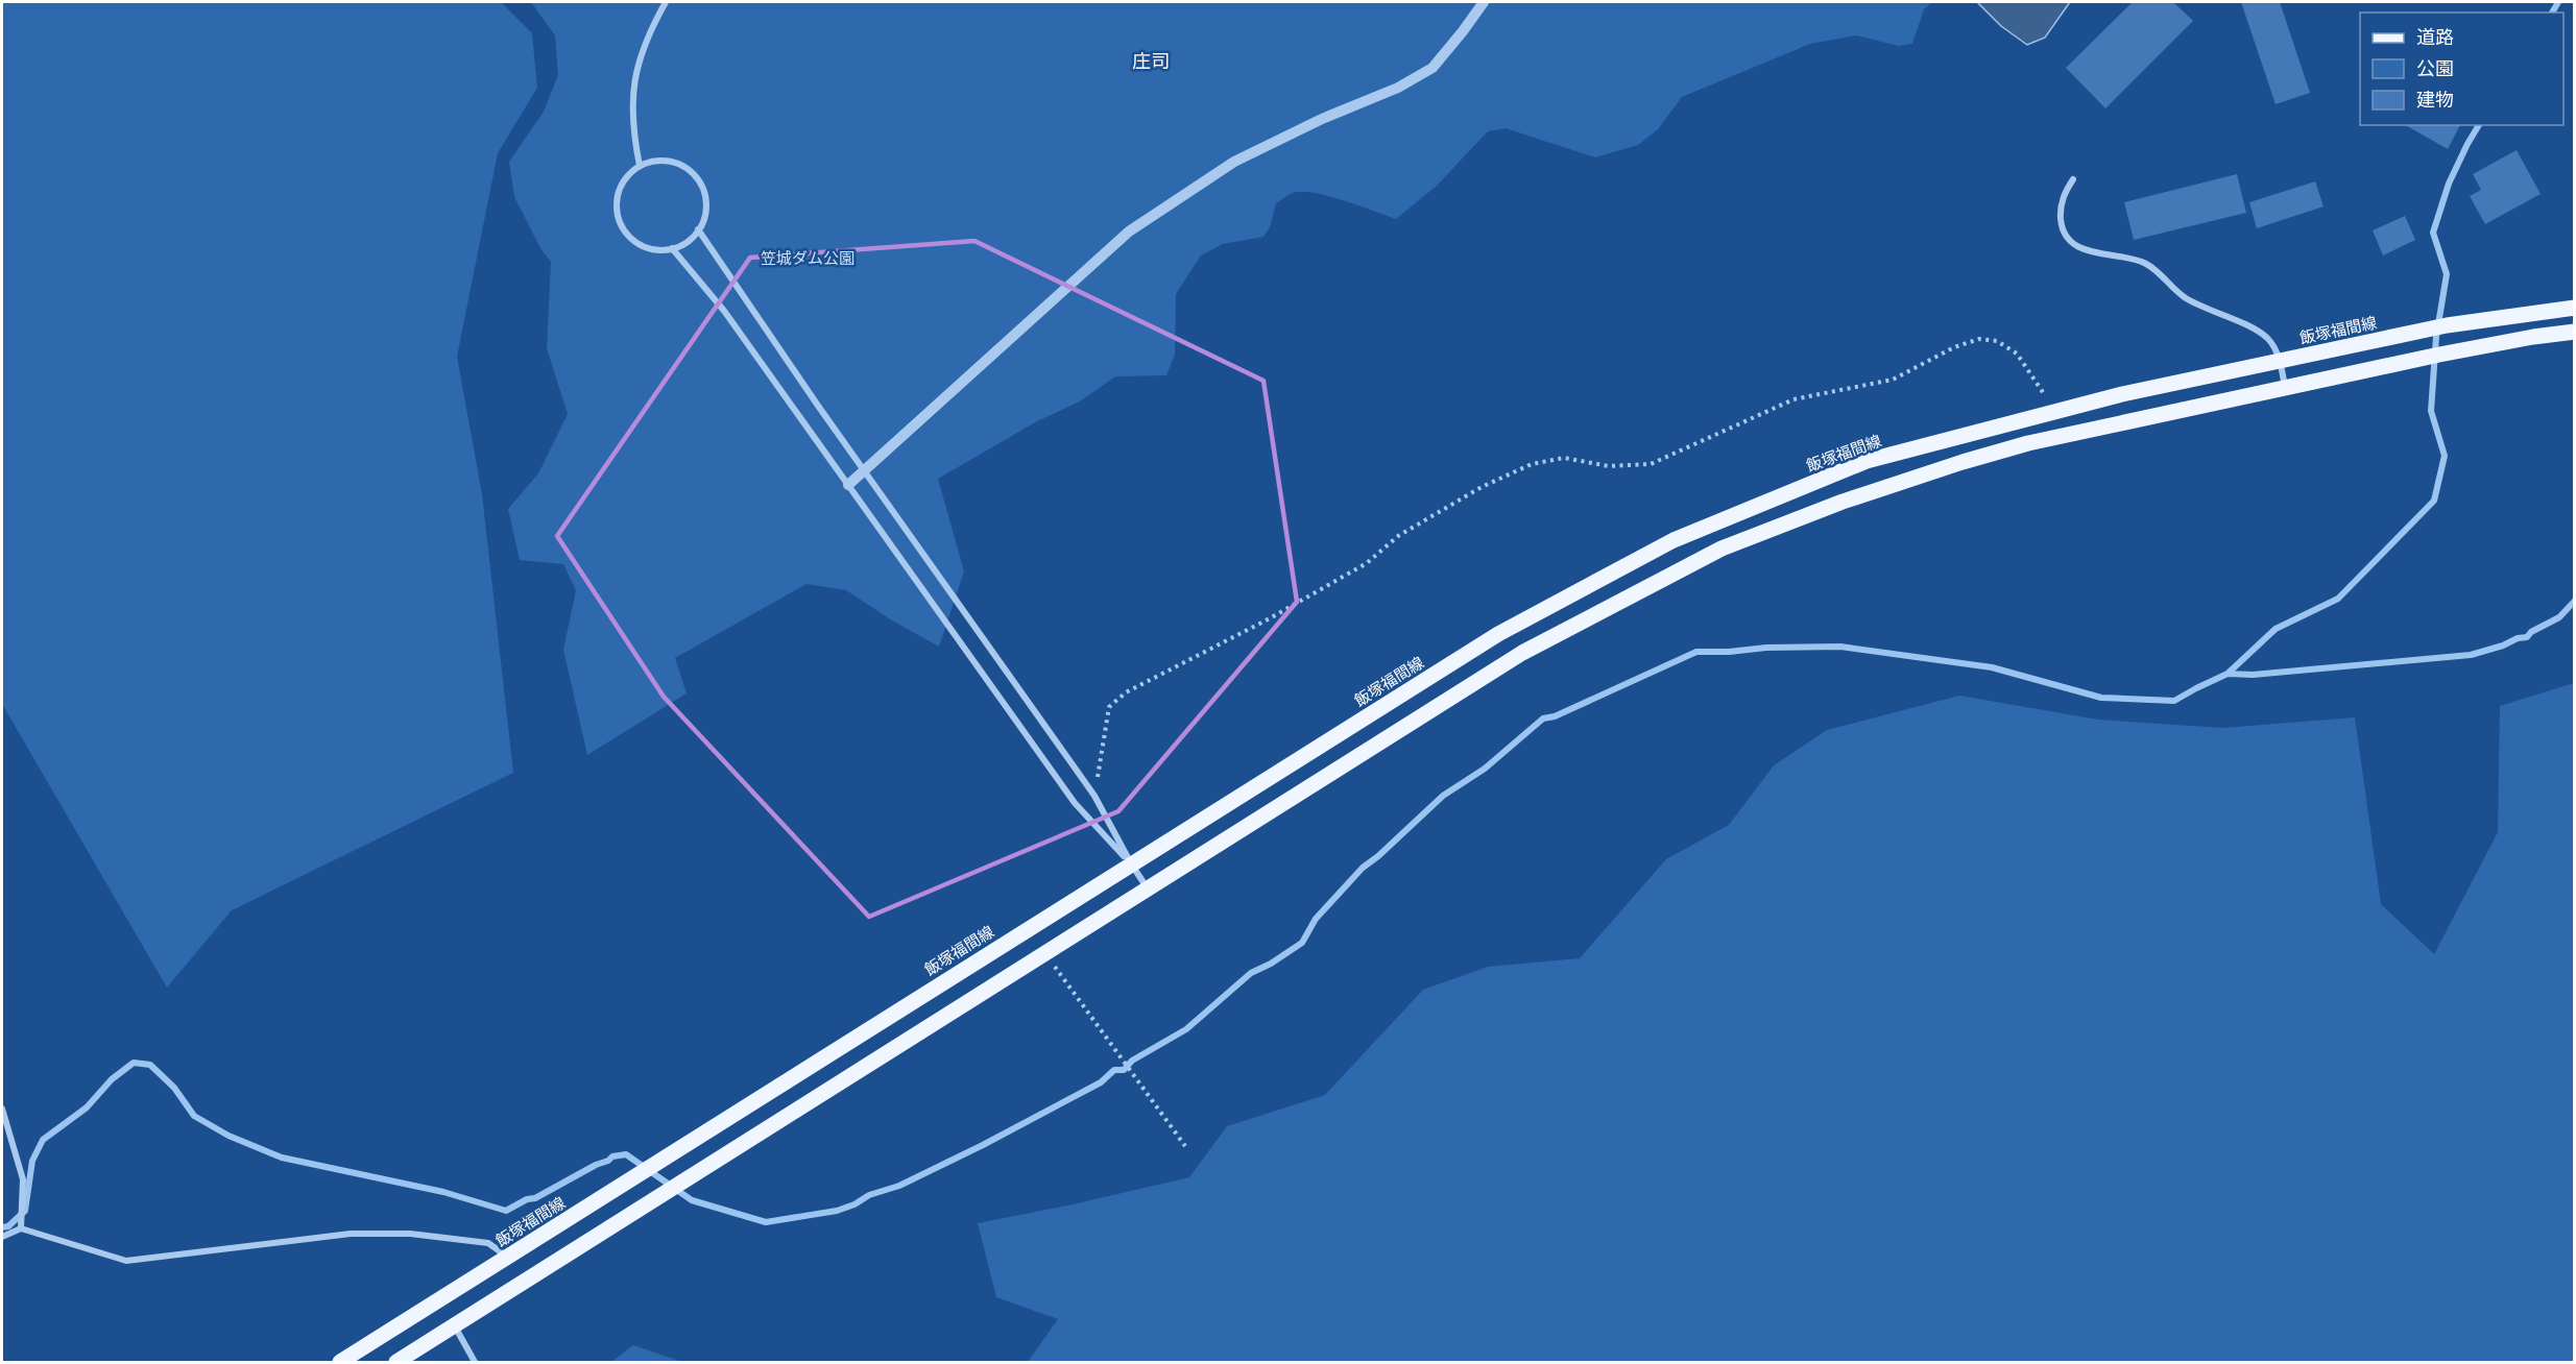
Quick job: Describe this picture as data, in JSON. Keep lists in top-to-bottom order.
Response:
{
  "streets": {
    "main road": ["飯塚福間線"]
  },
  "districts": ["庄司"],
  "parks": ["笠城ダム公園"],
  "legend": ["道路", "公園", "建物"]
}
